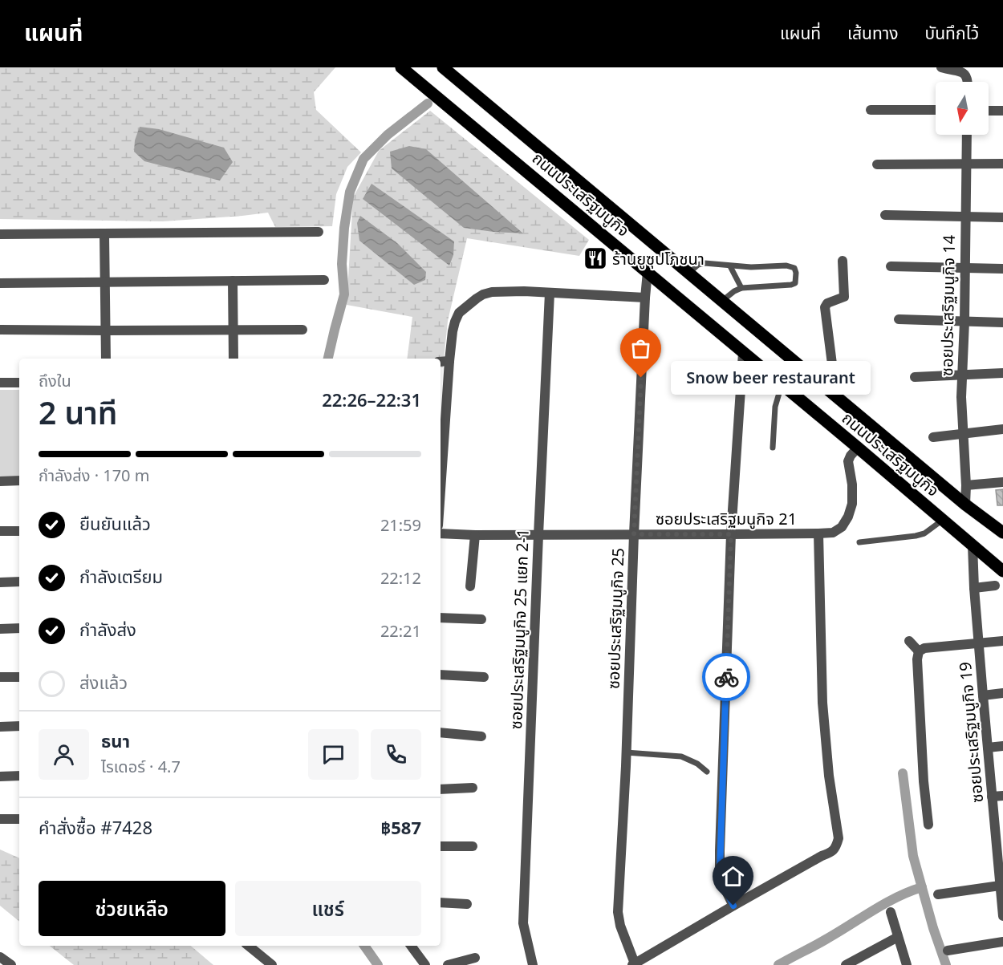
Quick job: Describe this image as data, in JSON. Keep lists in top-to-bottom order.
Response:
{
  "streets": {
    "main road": ["ถนนประเสริฐมนูกิจ"],
    "street": [
      "ซอยประเสริฐมนูกิจ 14",
      "ซอยประเสริฐมนูกิจ 21",
      "ซอยประเสริฐมนูกิจ 25",
      "ซอยประเสริฐมนูกิจ 25 แยก 2-1",
      "ซอยประเสริฐมนูกิจ 19"
    ]
  },
  "crossings": [
    ["ถนนประเสริฐมนูกิจ", "ซอยประเสริฐมนูกิจ 14"],
    ["ถนนประเสริฐมนูกิจ", "ซอยประเสริฐมนูกิจ 21"],
    ["ถนนประเสริฐมนูกิจ", "ซอยประเสริฐมนูกิจ 25"],
    ["ถนนประเสริฐมนูกิจ", "ซอยประเสริฐมนูกิจ 19"],
    ["ซอยประเสริฐมนูกิจ 21", "ซอยประเสริฐมนูกิจ 25"],
    ["ซอยประเสริฐมนูกิจ 21", "ซอยประเสริฐมนูกิจ 25 แยก 2-1"]
  ],
  "places": {
    "restaurant": ["ร้านยูซุปโภชนา"],
    "other": ["Snow beer restaurant"]
  },
  "north": "bottom",
  "page": {
    "header": "แผนที่",
    "nav": ["แผนที่", "เส้นทาง", "บันทึกไว้"],
    "heading": ["2 นาที", "ถึงใน", "22:26–22:31"],
    "panel": [
      "ธนา",
      "ไรเดอร์ · 4.7",
      "คำสั่งซื้อ #7428",
      "฿587"
    ],
    "bubble": "Snow beer restaurant",
    "bar": "กำลังส่ง · 170 m",
    "list": [
      ["ยืนยันแล้ว", "21:59"],
      ["กำลังเตรียม", "22:12"],
      ["กำลังส่ง", "22:21"],
      "ส่งแล้ว"
    ],
    "buttons": ["ช่วยเหลือ", "แชร์"]
  }
}
